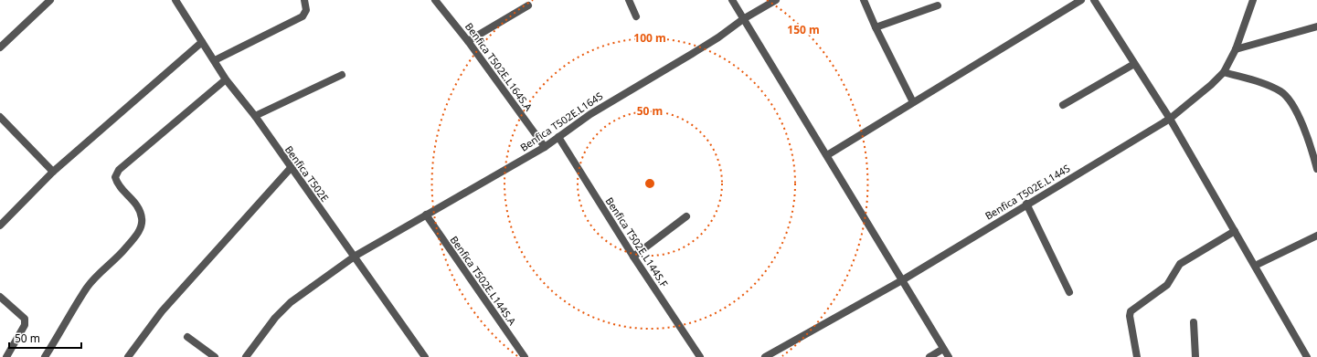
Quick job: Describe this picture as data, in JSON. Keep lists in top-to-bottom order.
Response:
{
  "streets": {
    "street": [
      "Benfica T502E.L164S.A",
      "Benfica T502E.L164S",
      "Benfica T502E",
      "Benfica T502E.L144S",
      "Benfica T502E.L144S.F",
      "Benfica T502E.L144S.A"
    ]
  },
  "crossings": [
    ["Benfica T502E.L164S.A", "Benfica T502E.L164S"],
    ["Benfica T502E.L164S", "Benfica T502E"],
    ["Benfica T502E.L164S", "Benfica T502E.L144S.F"],
    ["Benfica T502E.L164S", "Benfica T502E.L144S.A"]
  ],
  "scale_bar": "50 m",
  "rings": ["150 m", "100 m", "50 m"]
}
